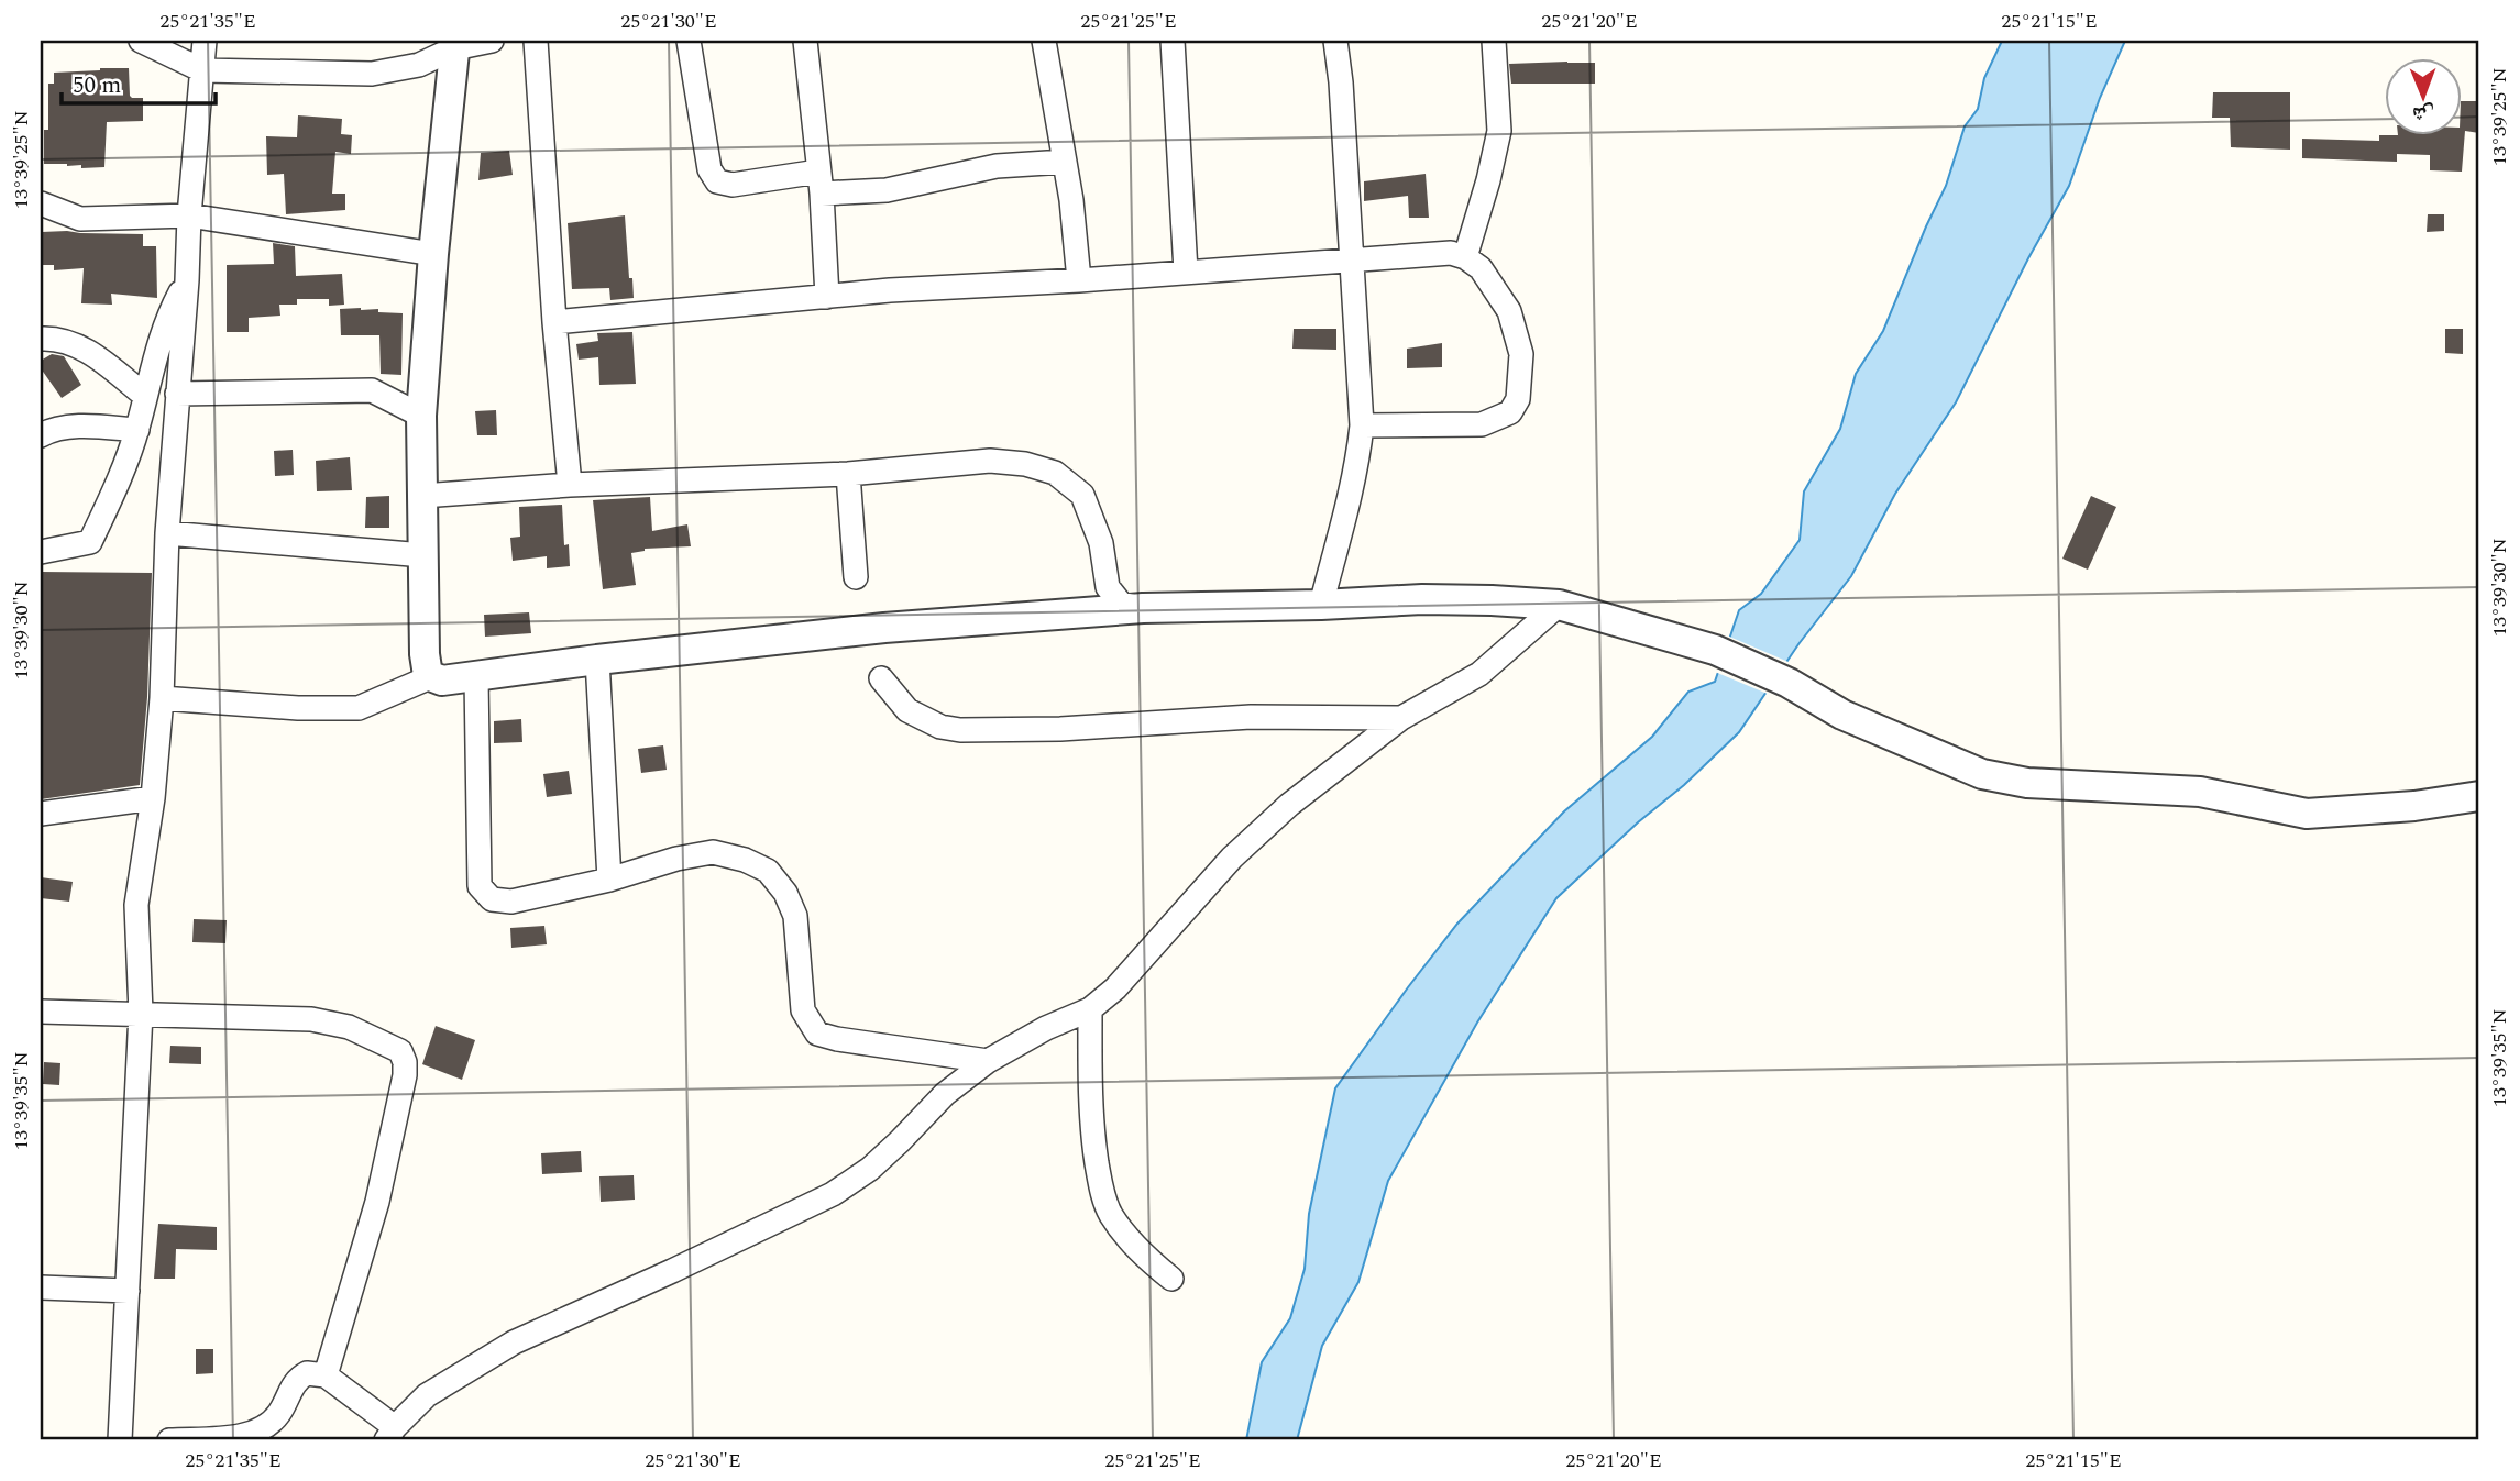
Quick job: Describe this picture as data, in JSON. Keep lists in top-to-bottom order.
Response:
{
  "scale_bar": "50 m",
  "north": "bottom",
  "coordinates": [
    "25°21'35\"E",
    "25°21'30\"E",
    "25°21'25\"E",
    "25°21'20\"E",
    "25°21'15\"E",
    "13°39'25\"N",
    "13°39'30\"N",
    "13°39'35\"N"
  ]
}
